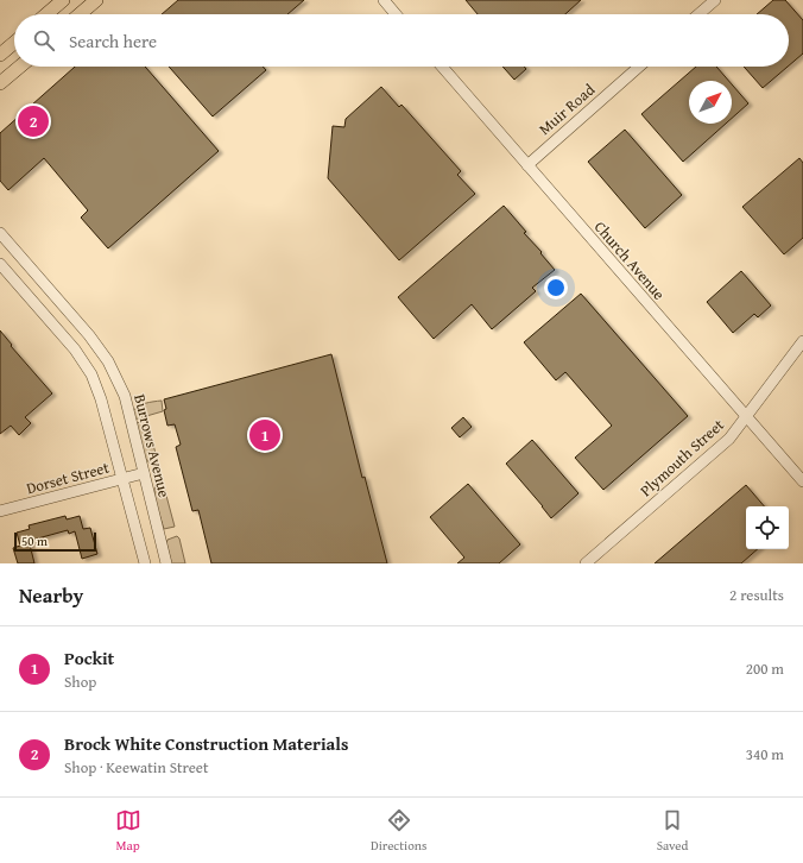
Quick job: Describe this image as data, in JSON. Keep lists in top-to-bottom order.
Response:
{
  "streets": {
    "street": [
      "Muir Road",
      "Church Avenue",
      "Burrows Avenue",
      "Plymouth Street",
      "Dorset Street"
    ]
  },
  "crossings": [
    ["Muir Road", "Church Avenue"],
    ["Church Avenue", "Plymouth Street"],
    ["Burrows Avenue", "Dorset Street"]
  ],
  "scale_bar": "50 m",
  "north": "top right",
  "page": {
    "search": "Search here",
    "pins": ["2", "1"],
    "scale": "50 m",
    "heading": ["Nearby", "2 results"],
    "list": [
      {
        "mark": "1",
        "name": "Pockit",
        "note": "Shop",
        "value": "200 m"
      },
      {
        "mark": "2",
        "name": "Brock White Construction Materials",
        "note": "Shop · Keewatin Street",
        "value": "340 m"
      }
    ],
    "nav": ["Map", "Directions", "Saved"]
  }
}
